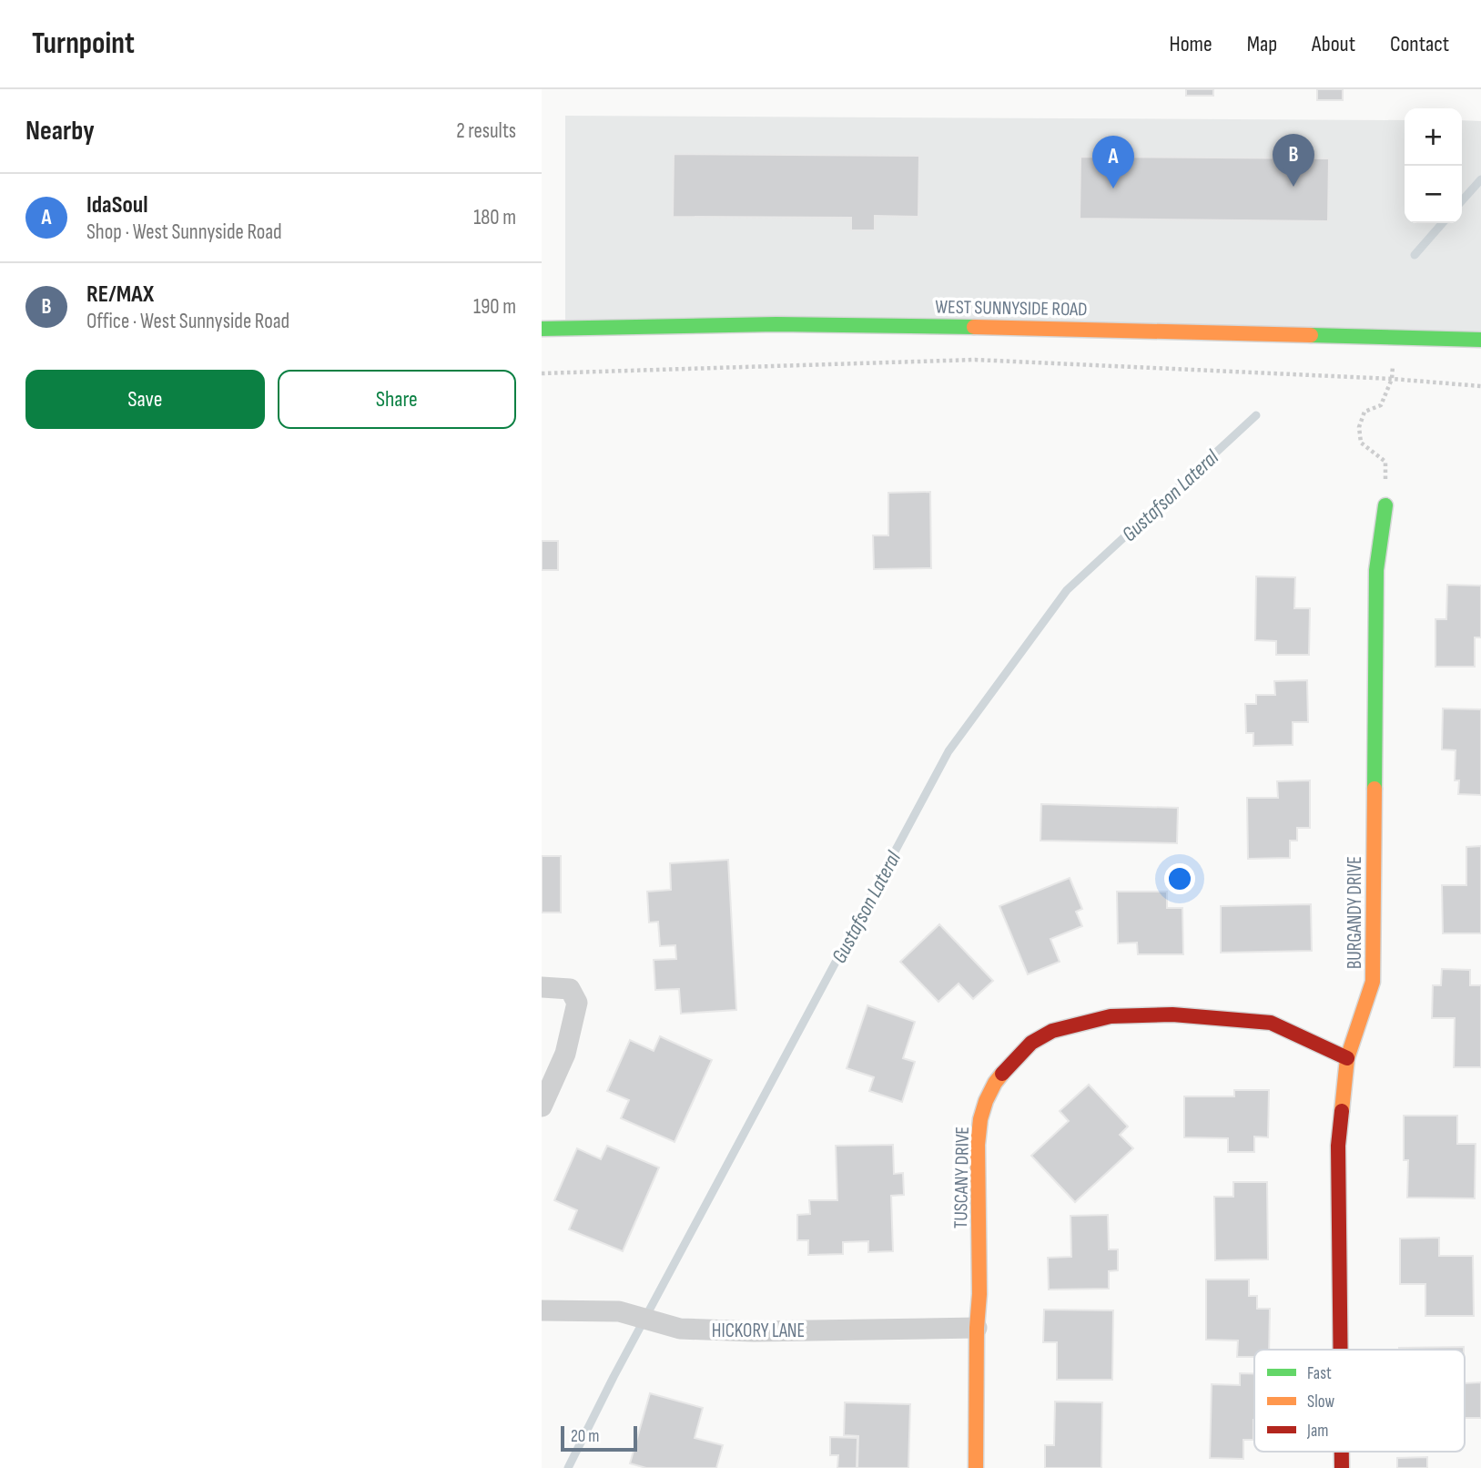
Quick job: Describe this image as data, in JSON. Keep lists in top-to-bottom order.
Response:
{
  "streets": {
    "street": [
      "WEST SUNNYSIDE ROAD",
      "BURGANDY DRIVE",
      "TUSCANY DRIVE",
      "HICKORY LANE"
    ]
  },
  "crossings": [
    ["BURGANDY DRIVE", "TUSCANY DRIVE"],
    ["TUSCANY DRIVE", "HICKORY LANE"]
  ],
  "water": ["Gustafson Lateral"],
  "legend": ["Fast", "Slow", "Jam"],
  "scale_bar": "20 m",
  "page": {
    "header": "Turnpoint",
    "nav": [
      "Home",
      "Map",
      "About",
      "Contact"
    ],
    "heading": ["Nearby", "2 results"],
    "map_buttons": ["+", "−"],
    "pins": ["B", "A"],
    "list": [
      {
        "mark": "A",
        "name": "IdaSoul",
        "note": "Shop · West Sunnyside Road",
        "value": "180 m"
      },
      {
        "mark": "B",
        "name": "RE/MAX",
        "note": "Office · West Sunnyside Road",
        "value": "190 m"
      }
    ],
    "buttons": ["Save", "Share"],
    "scale": "20 m"
  }
}
